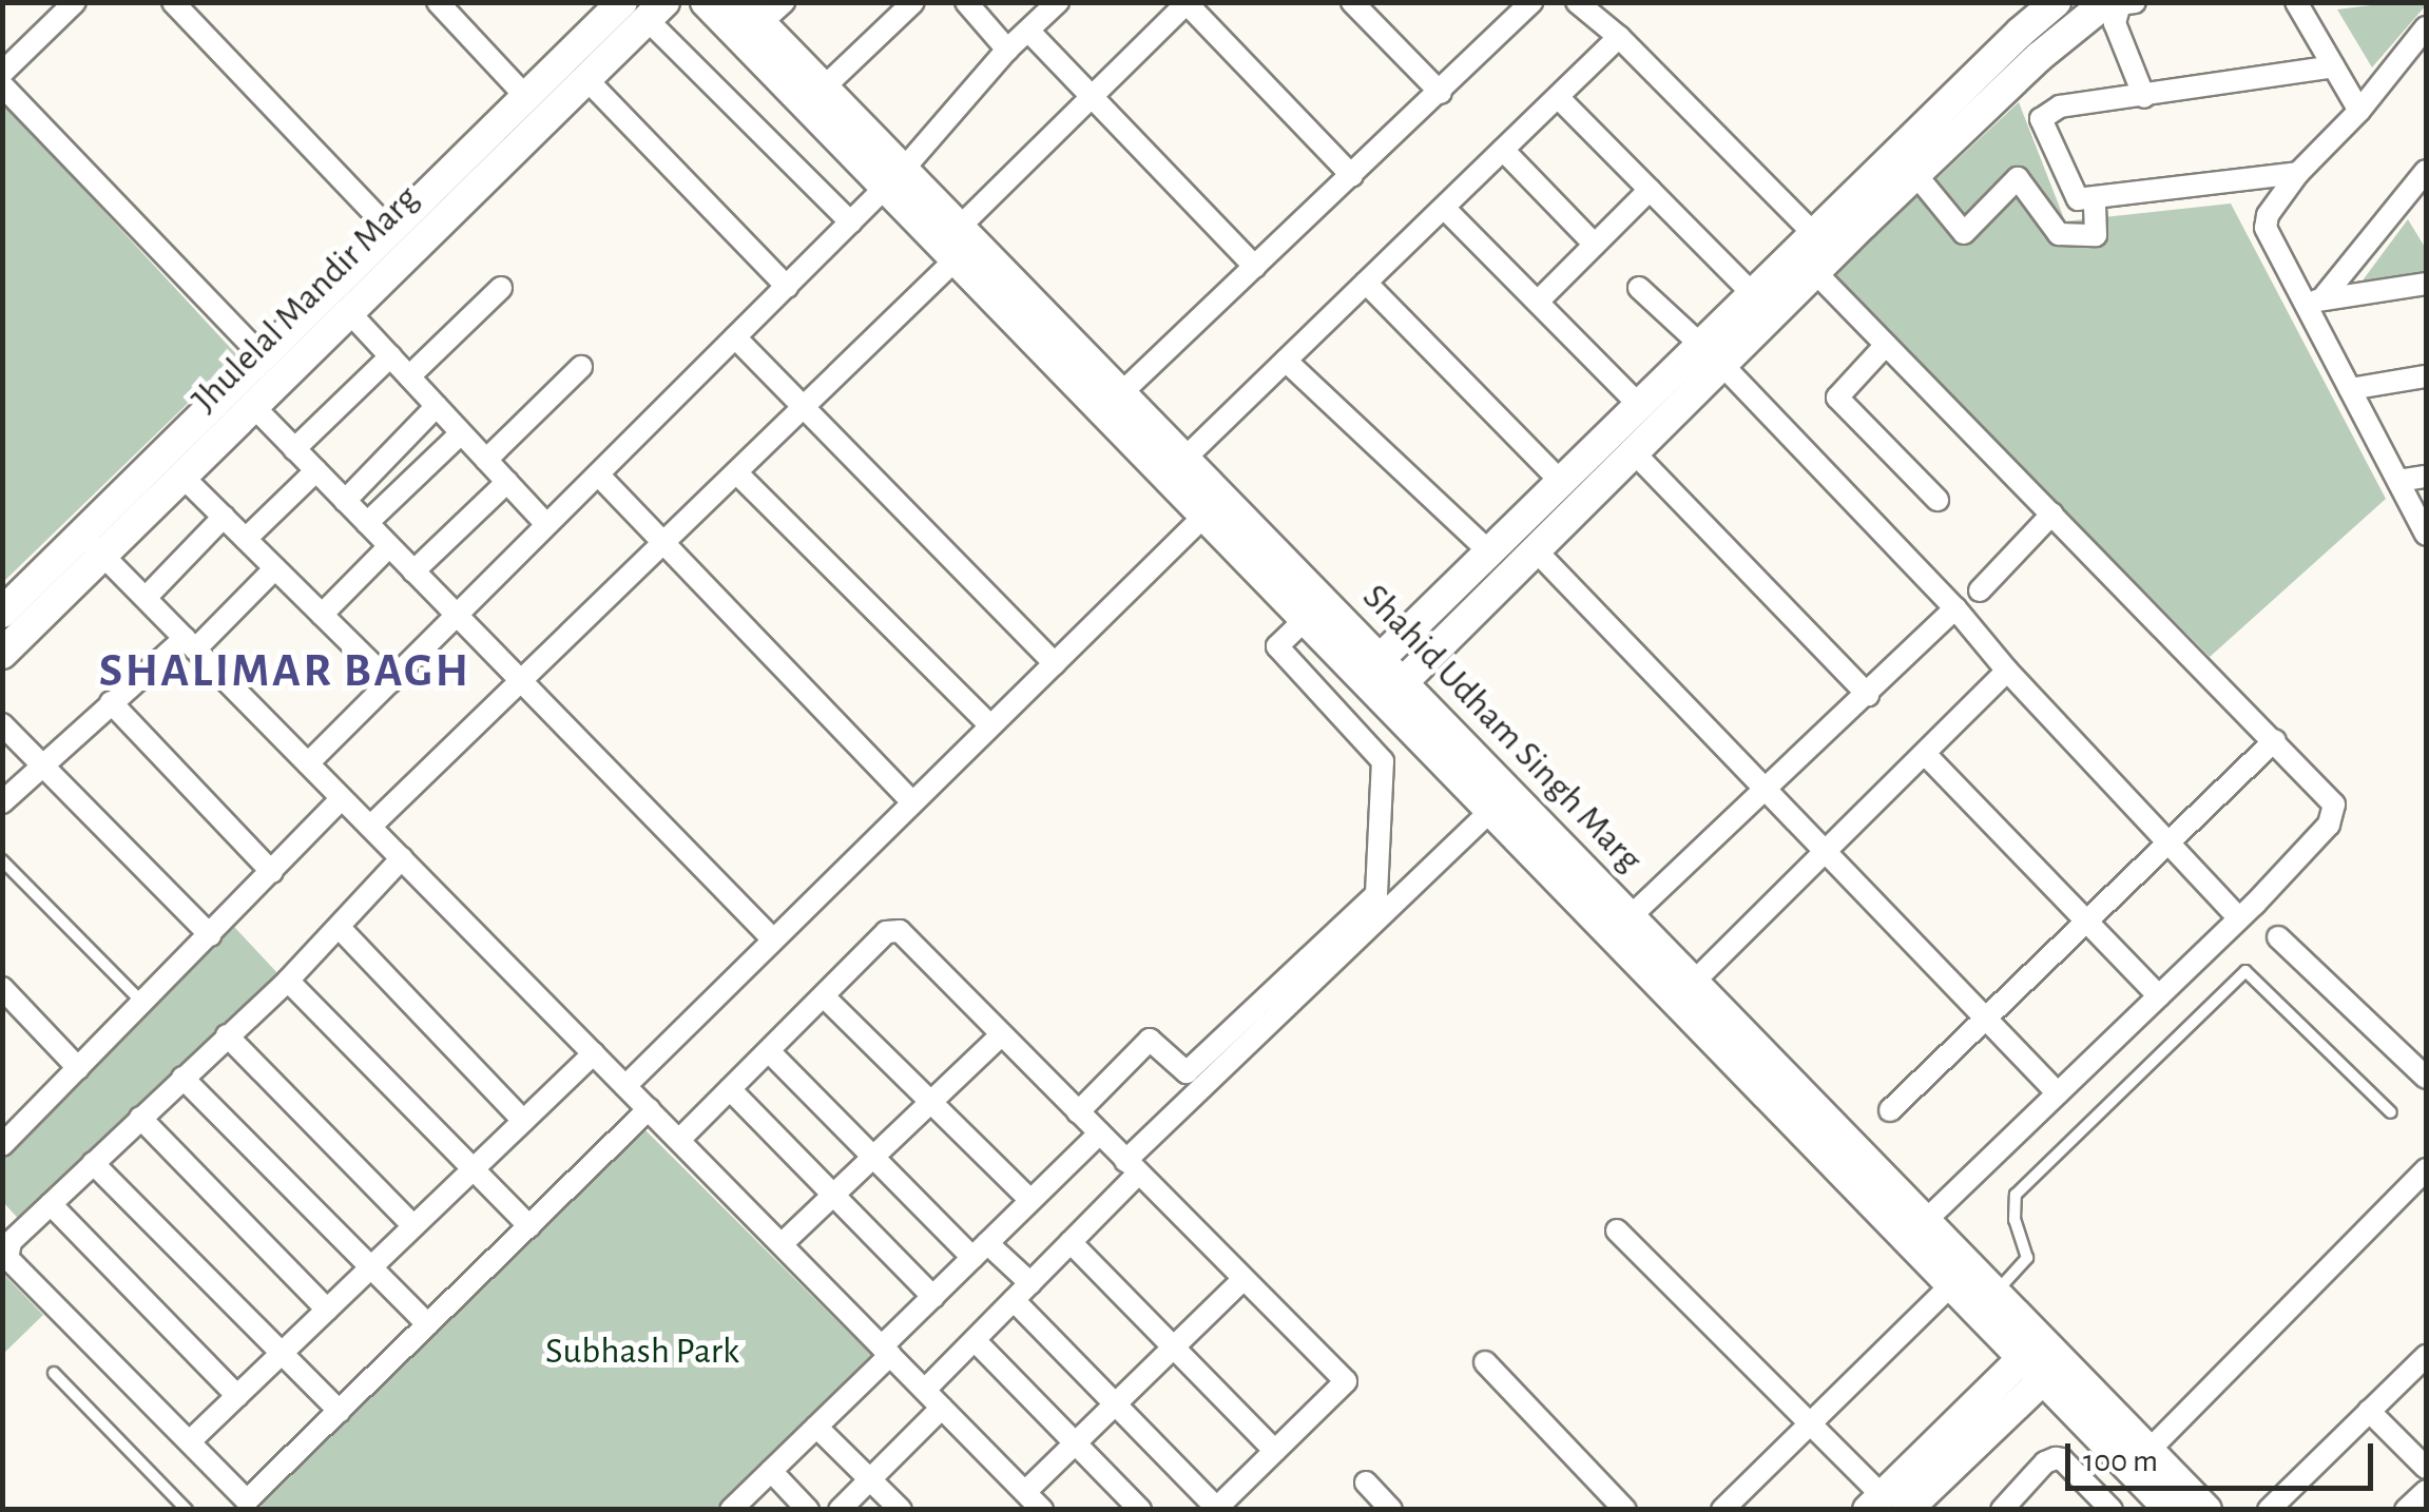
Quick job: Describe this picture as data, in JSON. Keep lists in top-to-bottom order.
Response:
{
  "streets": {
    "street": ["Jhulelal Mandir Marg", "Shahid Udham Singh Marg"]
  },
  "districts": ["SHALIMAR BAGH"],
  "parks": ["Subhash Park"],
  "scale_bar": "100 m"
}
